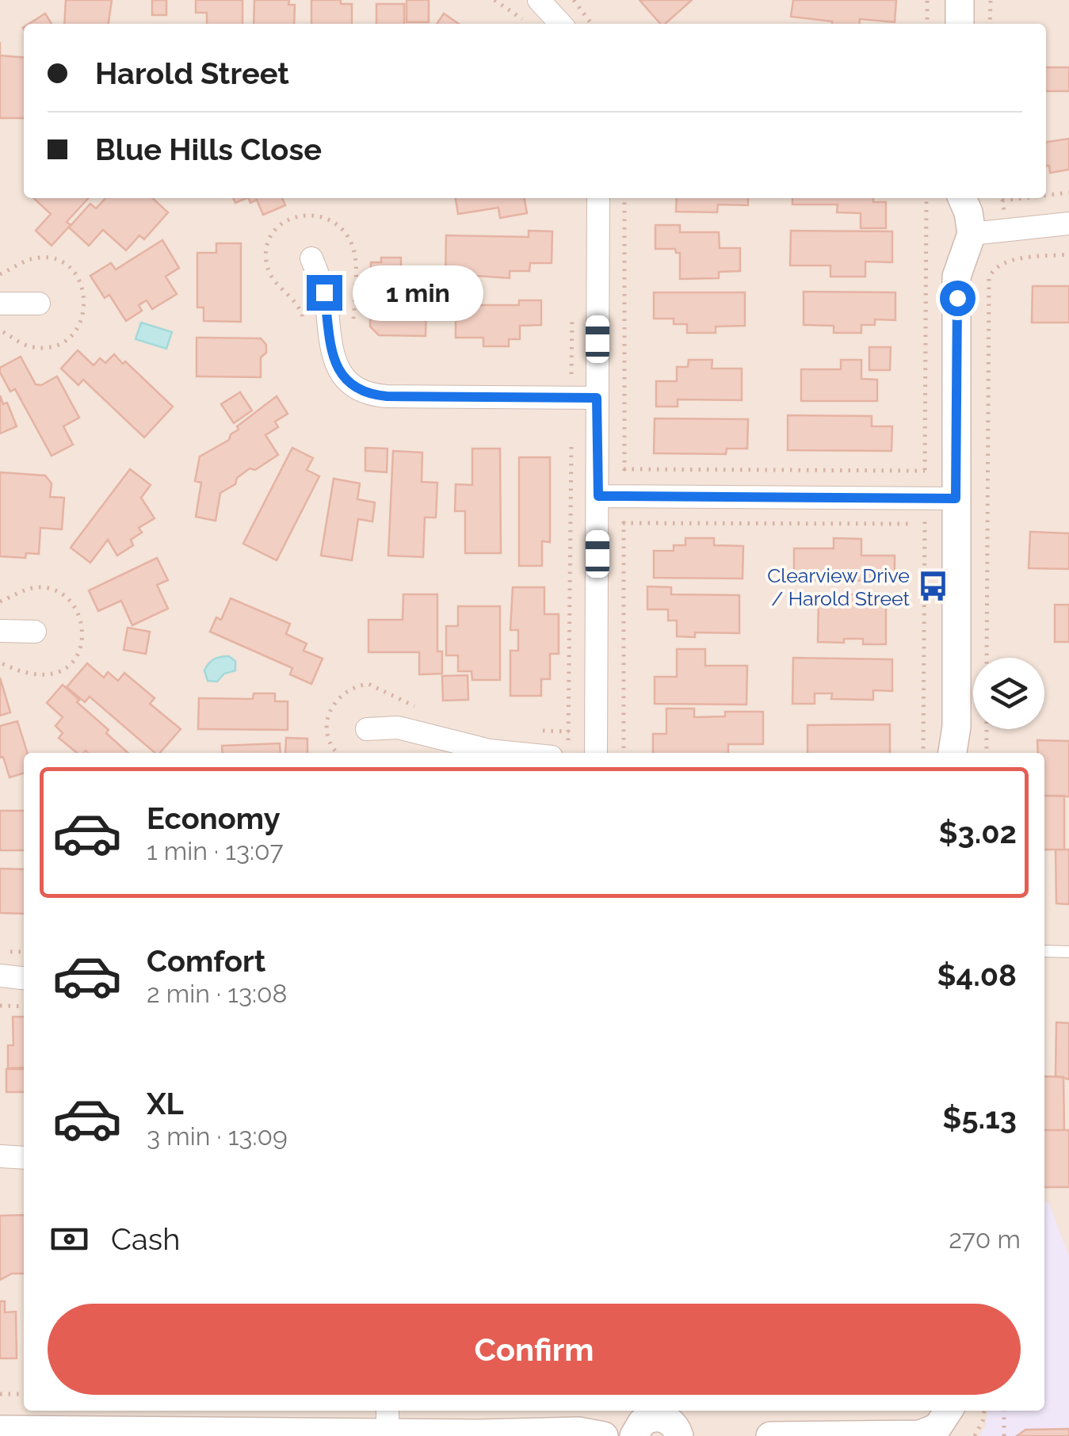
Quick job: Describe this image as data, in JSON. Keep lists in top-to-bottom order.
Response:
{
  "places": {
    "bus stop": ["Clearview Drive / Harold Street"]
  },
  "page": {
    "banner": ["Harold Street", "Blue Hills Close"],
    "bubble": "1 min",
    "list": [
      {
        "name": "Economy",
        "note": "1 min · 13:07",
        "value": "$3.02"
      },
      {
        "name": "Comfort",
        "note": "2 min · 13:08",
        "value": "$4.08"
      },
      {
        "name": "XL",
        "note": "3 min · 13:09",
        "value": "$5.13"
      }
    ],
    "pay": ["Cash", "270 m"],
    "buttons": "Confirm"
  }
}
